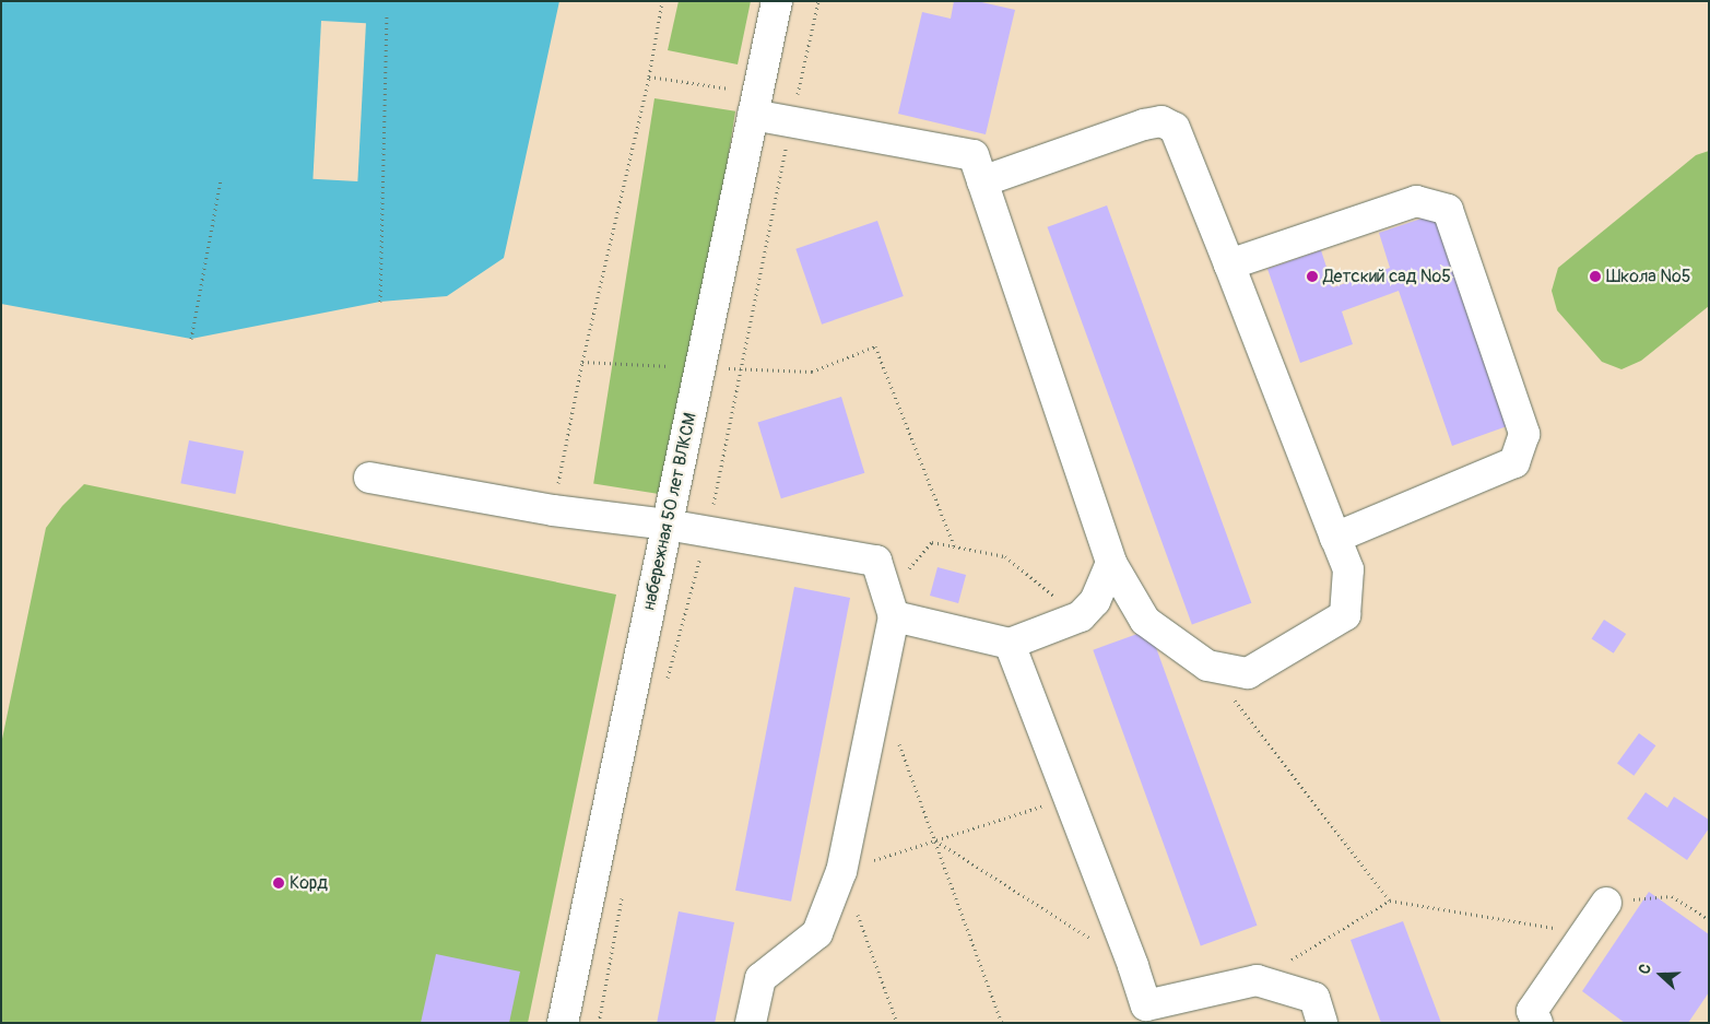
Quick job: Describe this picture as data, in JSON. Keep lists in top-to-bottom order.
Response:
{
  "streets": {
    "street": ["набережная 50 лет ВЛКСМ"]
  },
  "places": ["Детский сад №5", "Школа №5", "Корд"],
  "north": "left"
}
